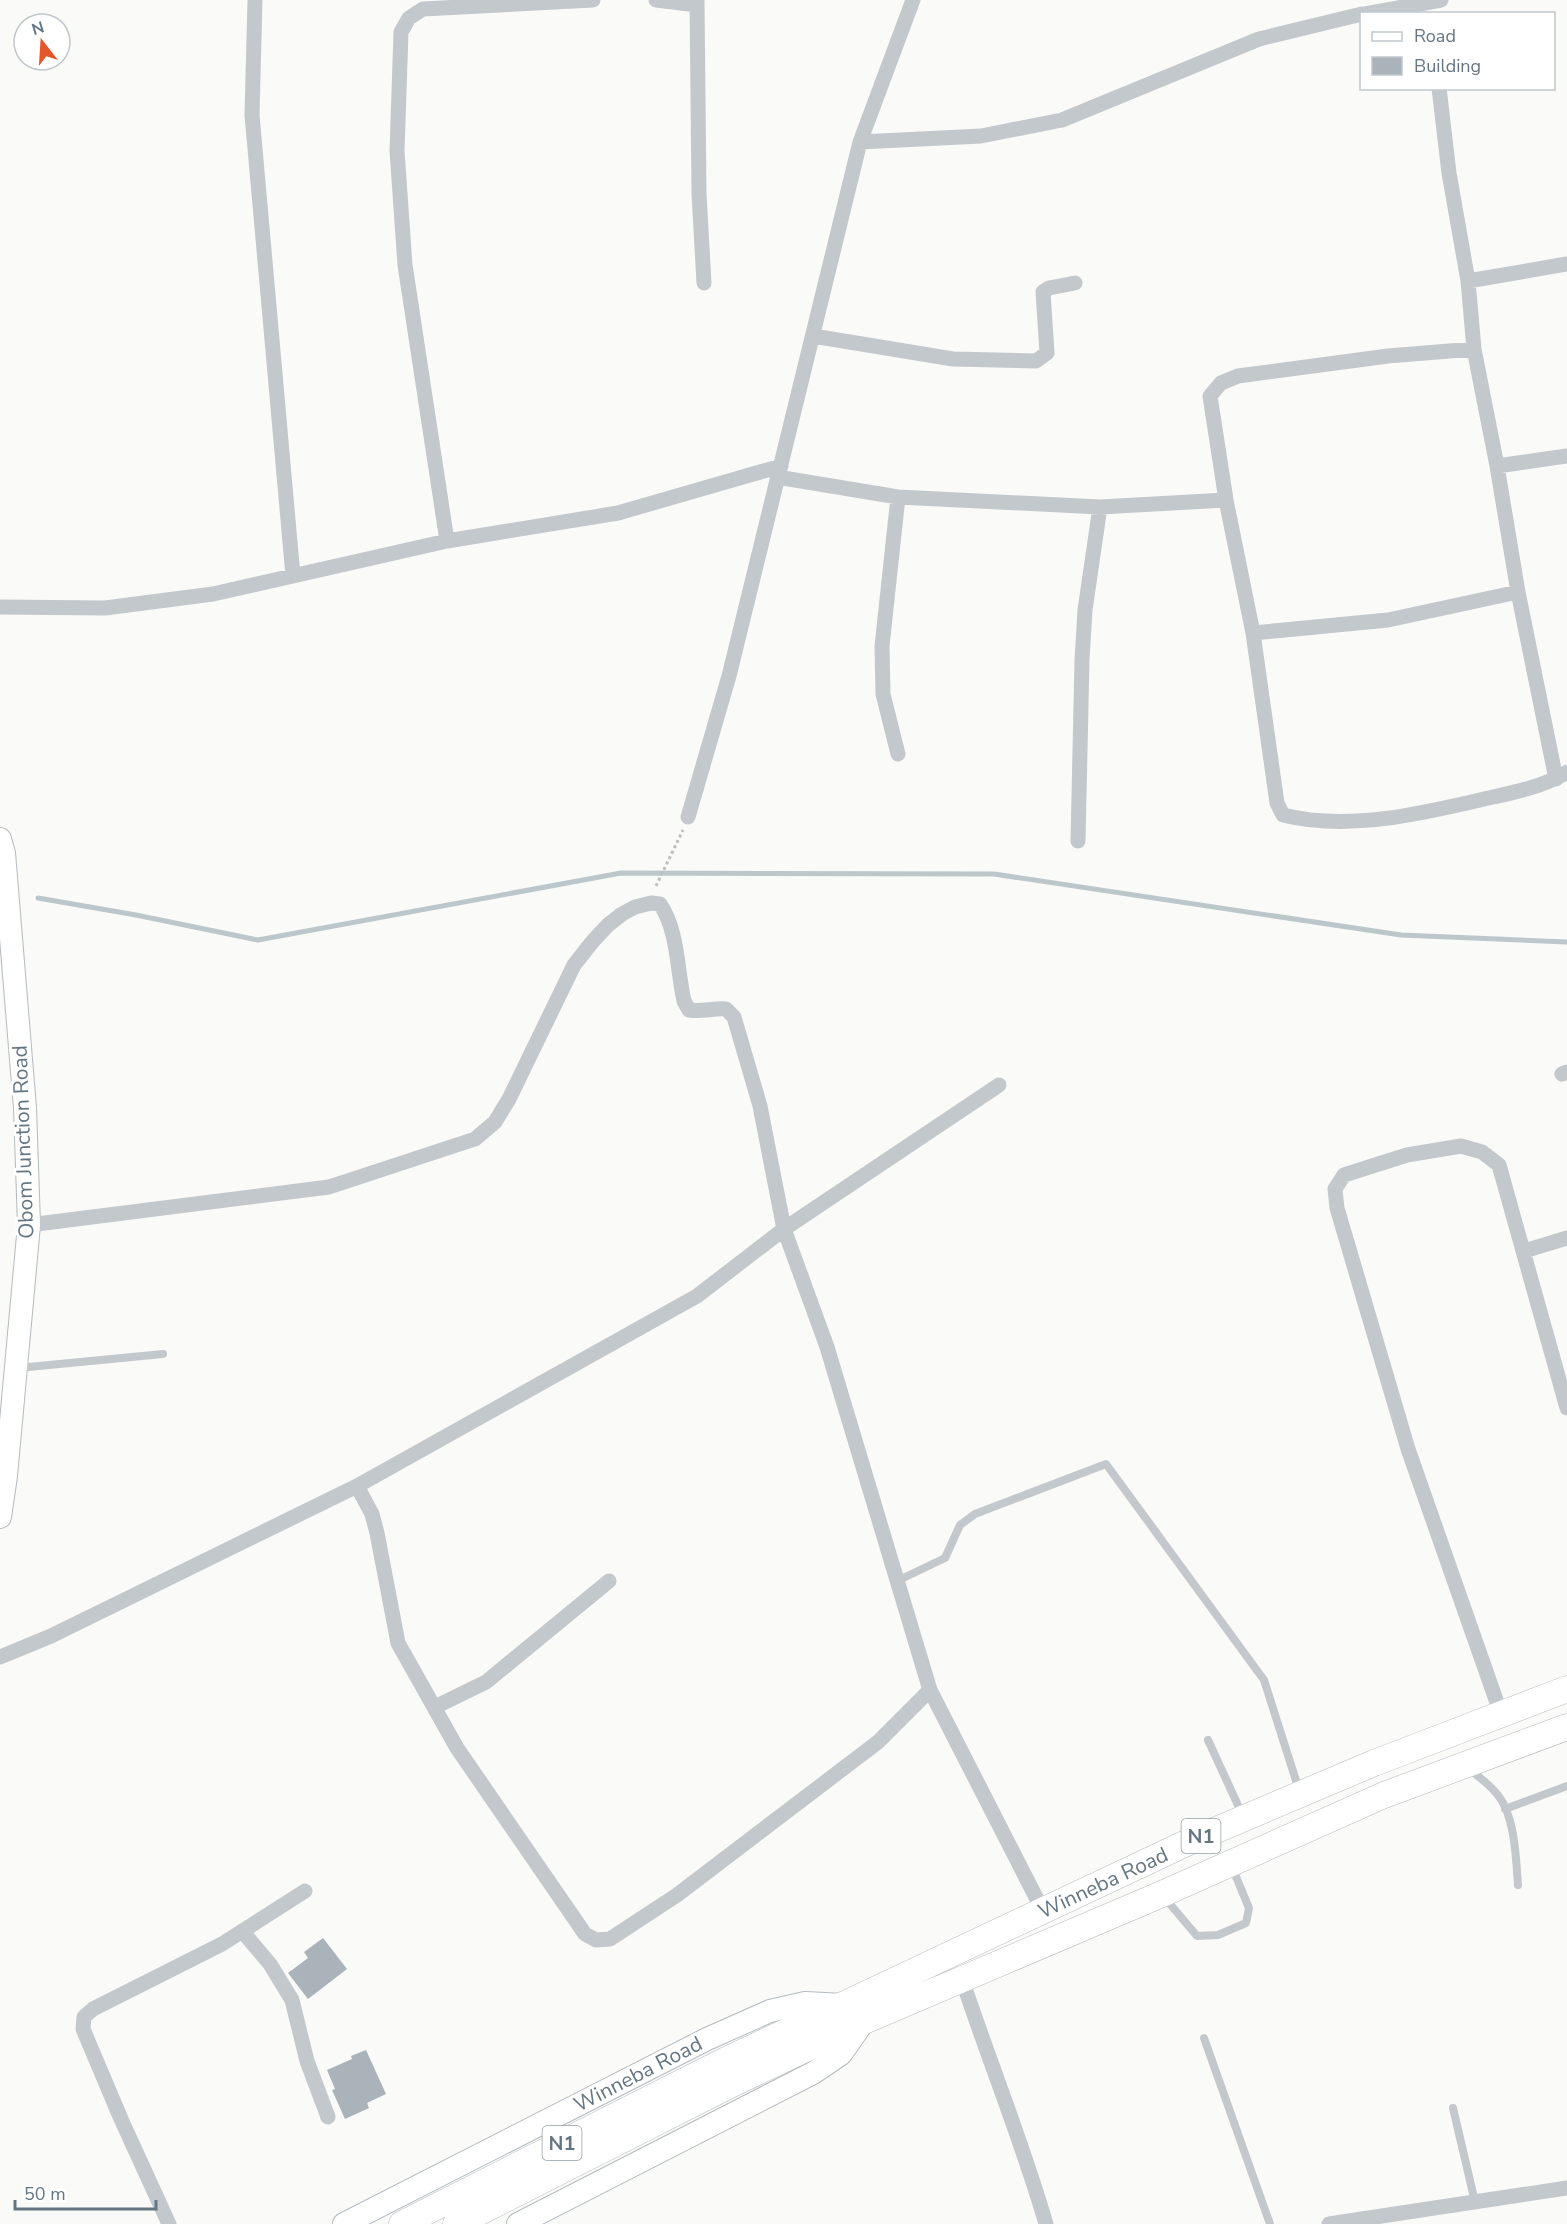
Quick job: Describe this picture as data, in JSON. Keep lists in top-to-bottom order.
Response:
{
  "streets": {
    "highway": ["N1", "Winneba Road"],
    "main road": ["Obom Junction Road"]
  },
  "legend": ["Road", "Building"],
  "scale_bar": "50 m",
  "north": "top"
}
